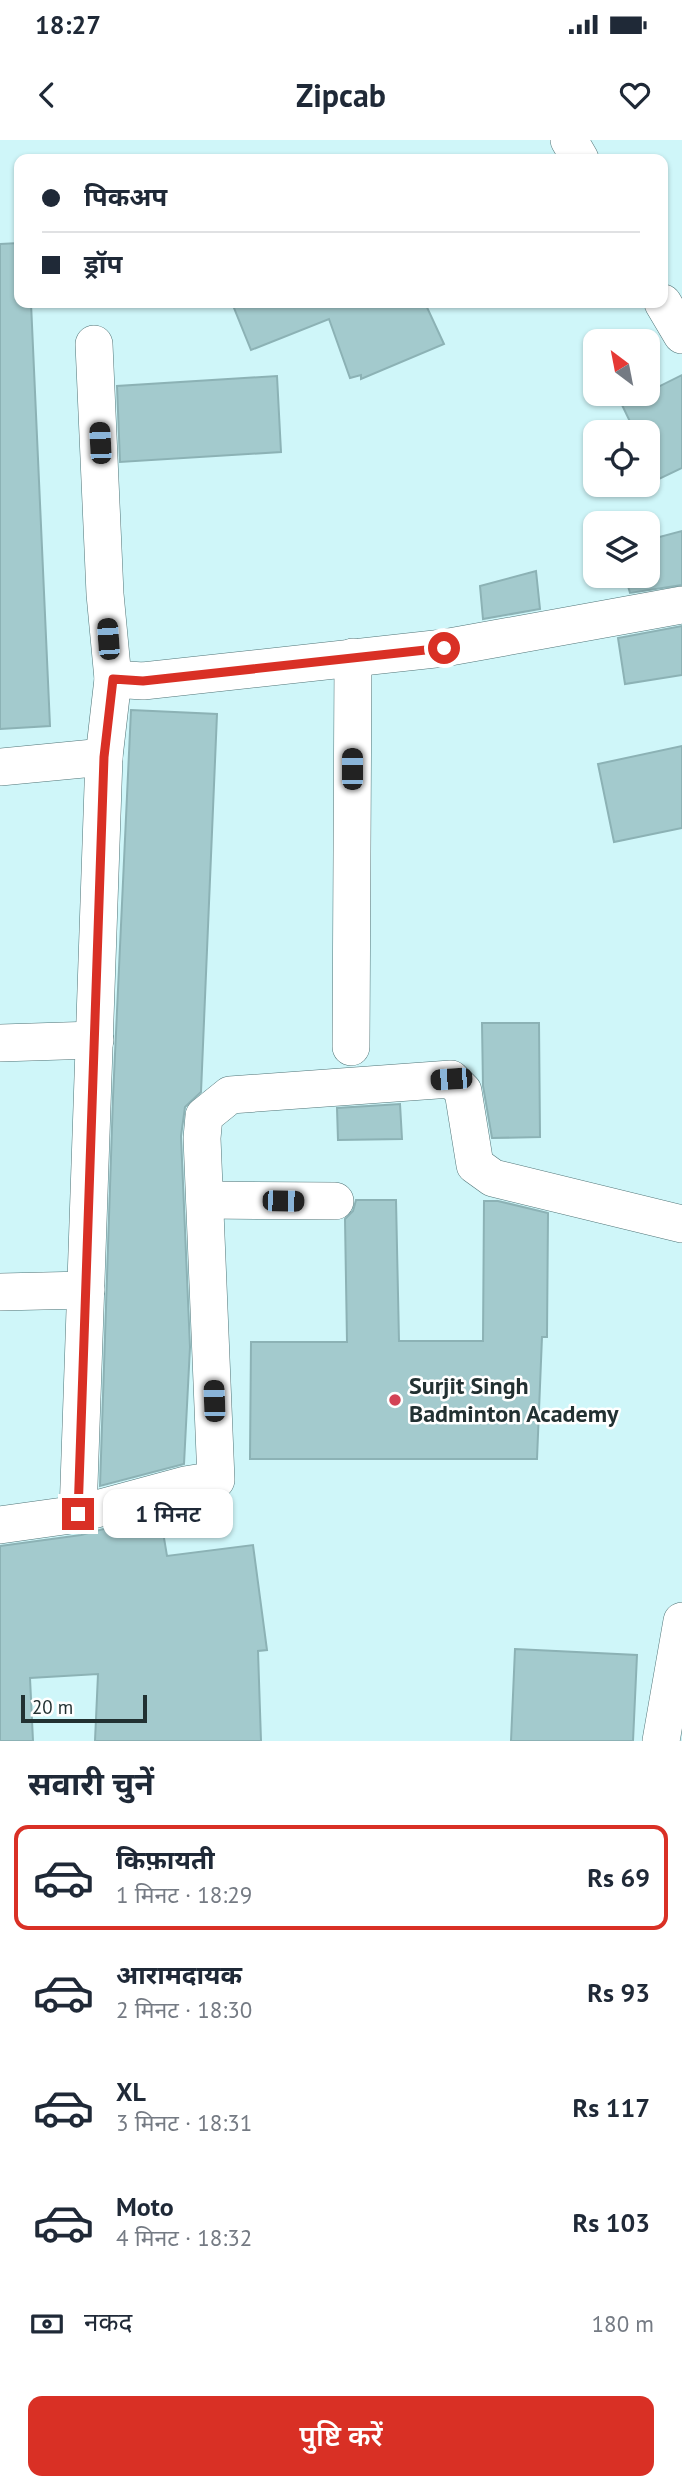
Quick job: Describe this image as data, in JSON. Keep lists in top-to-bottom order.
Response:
{
  "places": ["Surjit Singh Badminton Academy"],
  "scale_bar": "20 m",
  "north": "top left",
  "page": {
    "status": "18:27",
    "header": "Zipcab",
    "banner": ["पिकअप", "ड्रॉप"],
    "bubble": "1 मिनट",
    "scale": "20 m",
    "heading": "सवारी चुनें",
    "list": [
      {
        "name": "किफ़ायती",
        "note": "1 मिनट · 18:29",
        "value": "Rs 69"
      },
      {
        "name": "आरामदायक",
        "note": "2 मिनट · 18:30",
        "value": "Rs 93"
      },
      {
        "name": "XL",
        "note": "3 मिनट · 18:31",
        "value": "Rs 117"
      },
      {
        "name": "Moto",
        "note": "4 मिनट · 18:32",
        "value": "Rs 103"
      }
    ],
    "pay": ["नकद", "180 m"],
    "buttons": "पुष्टि करें"
  }
}
